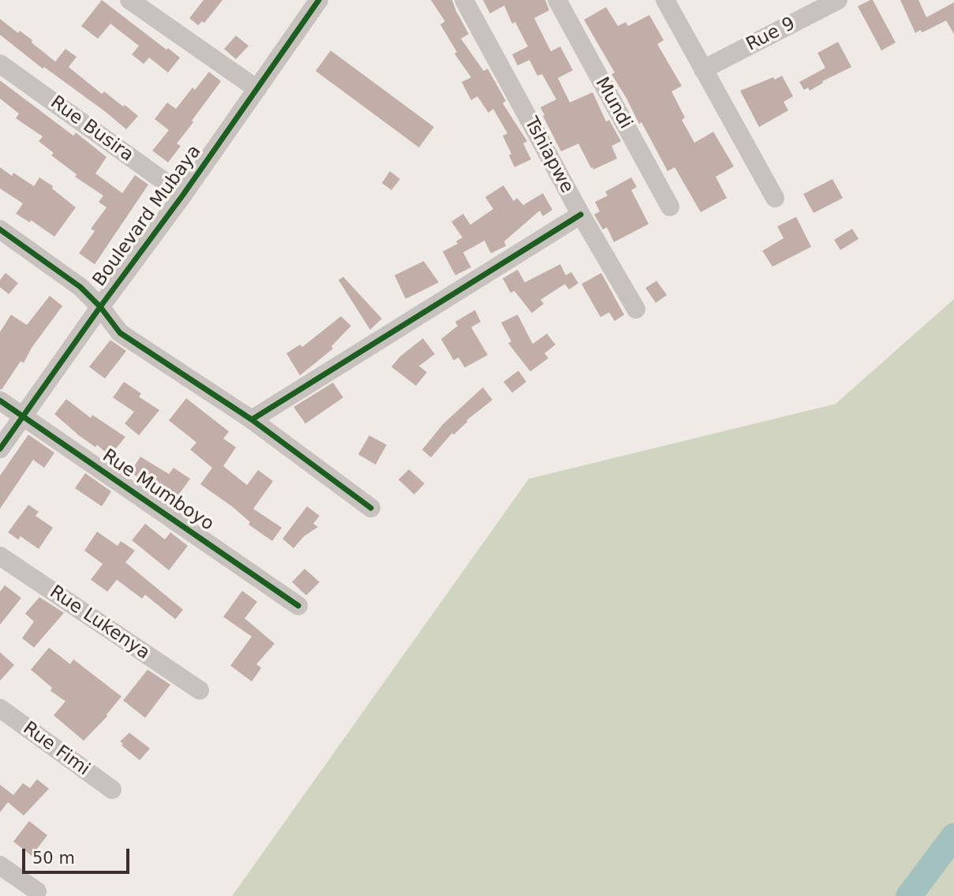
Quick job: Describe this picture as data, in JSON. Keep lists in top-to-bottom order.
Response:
{
  "streets": {
    "street": [
      "Rue 9",
      "Mundi",
      "Rue Busira",
      "Tshiapwe",
      "Boulevard Mubaya",
      "Rue Mumboyo",
      "Rue Lukenya",
      "Rue Fimi"
    ]
  },
  "crossings": [
    ["Rue Busira", "Boulevard Mubaya"],
    ["Boulevard Mubaya", "Rue Mumboyo"]
  ],
  "scale_bar": "50 m"
}
